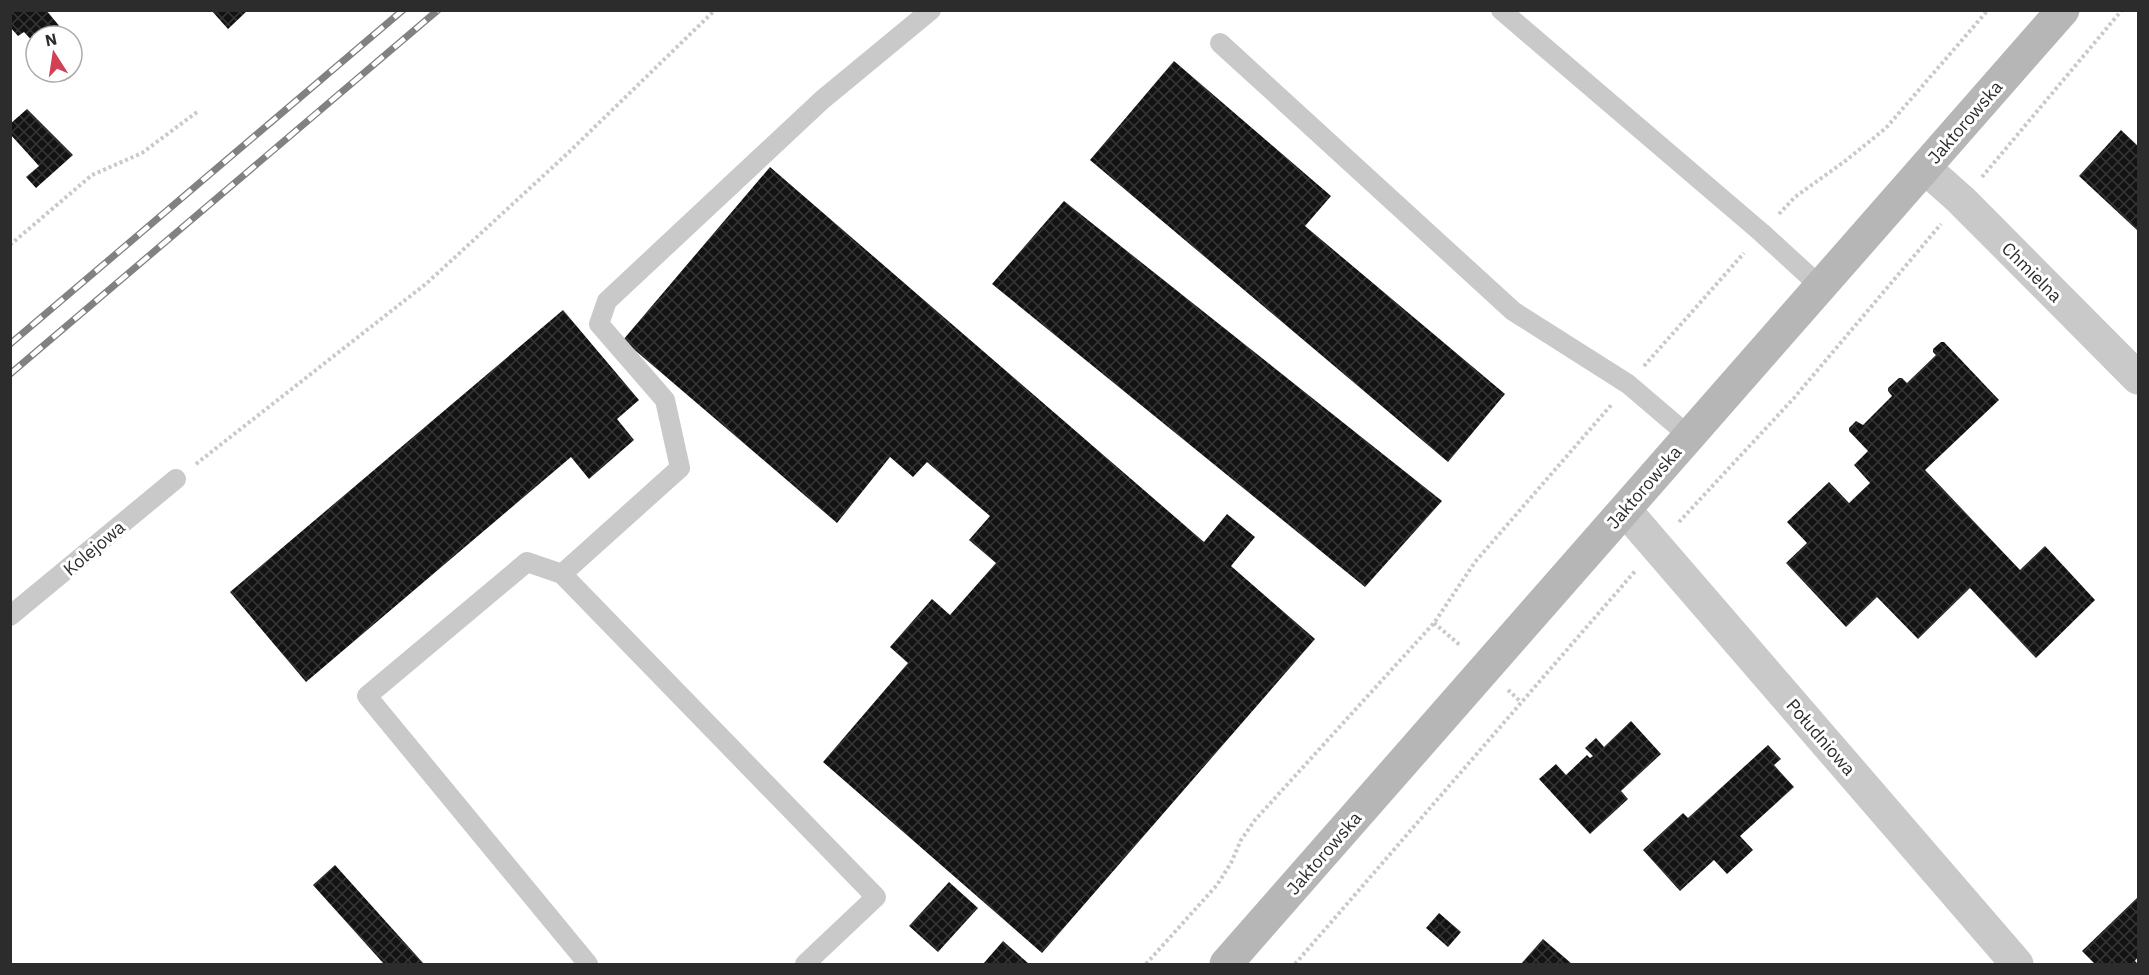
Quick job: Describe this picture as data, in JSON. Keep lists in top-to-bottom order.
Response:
{
  "streets": {
    "main road": ["Jaktorowska"],
    "street": ["Chmielna", "Południowa"],
    "lane": ["Kolejowa"]
  },
  "crossings": [
    ["Jaktorowska", "Chmielna"],
    ["Jaktorowska", "Południowa"]
  ],
  "north": "top"
}
